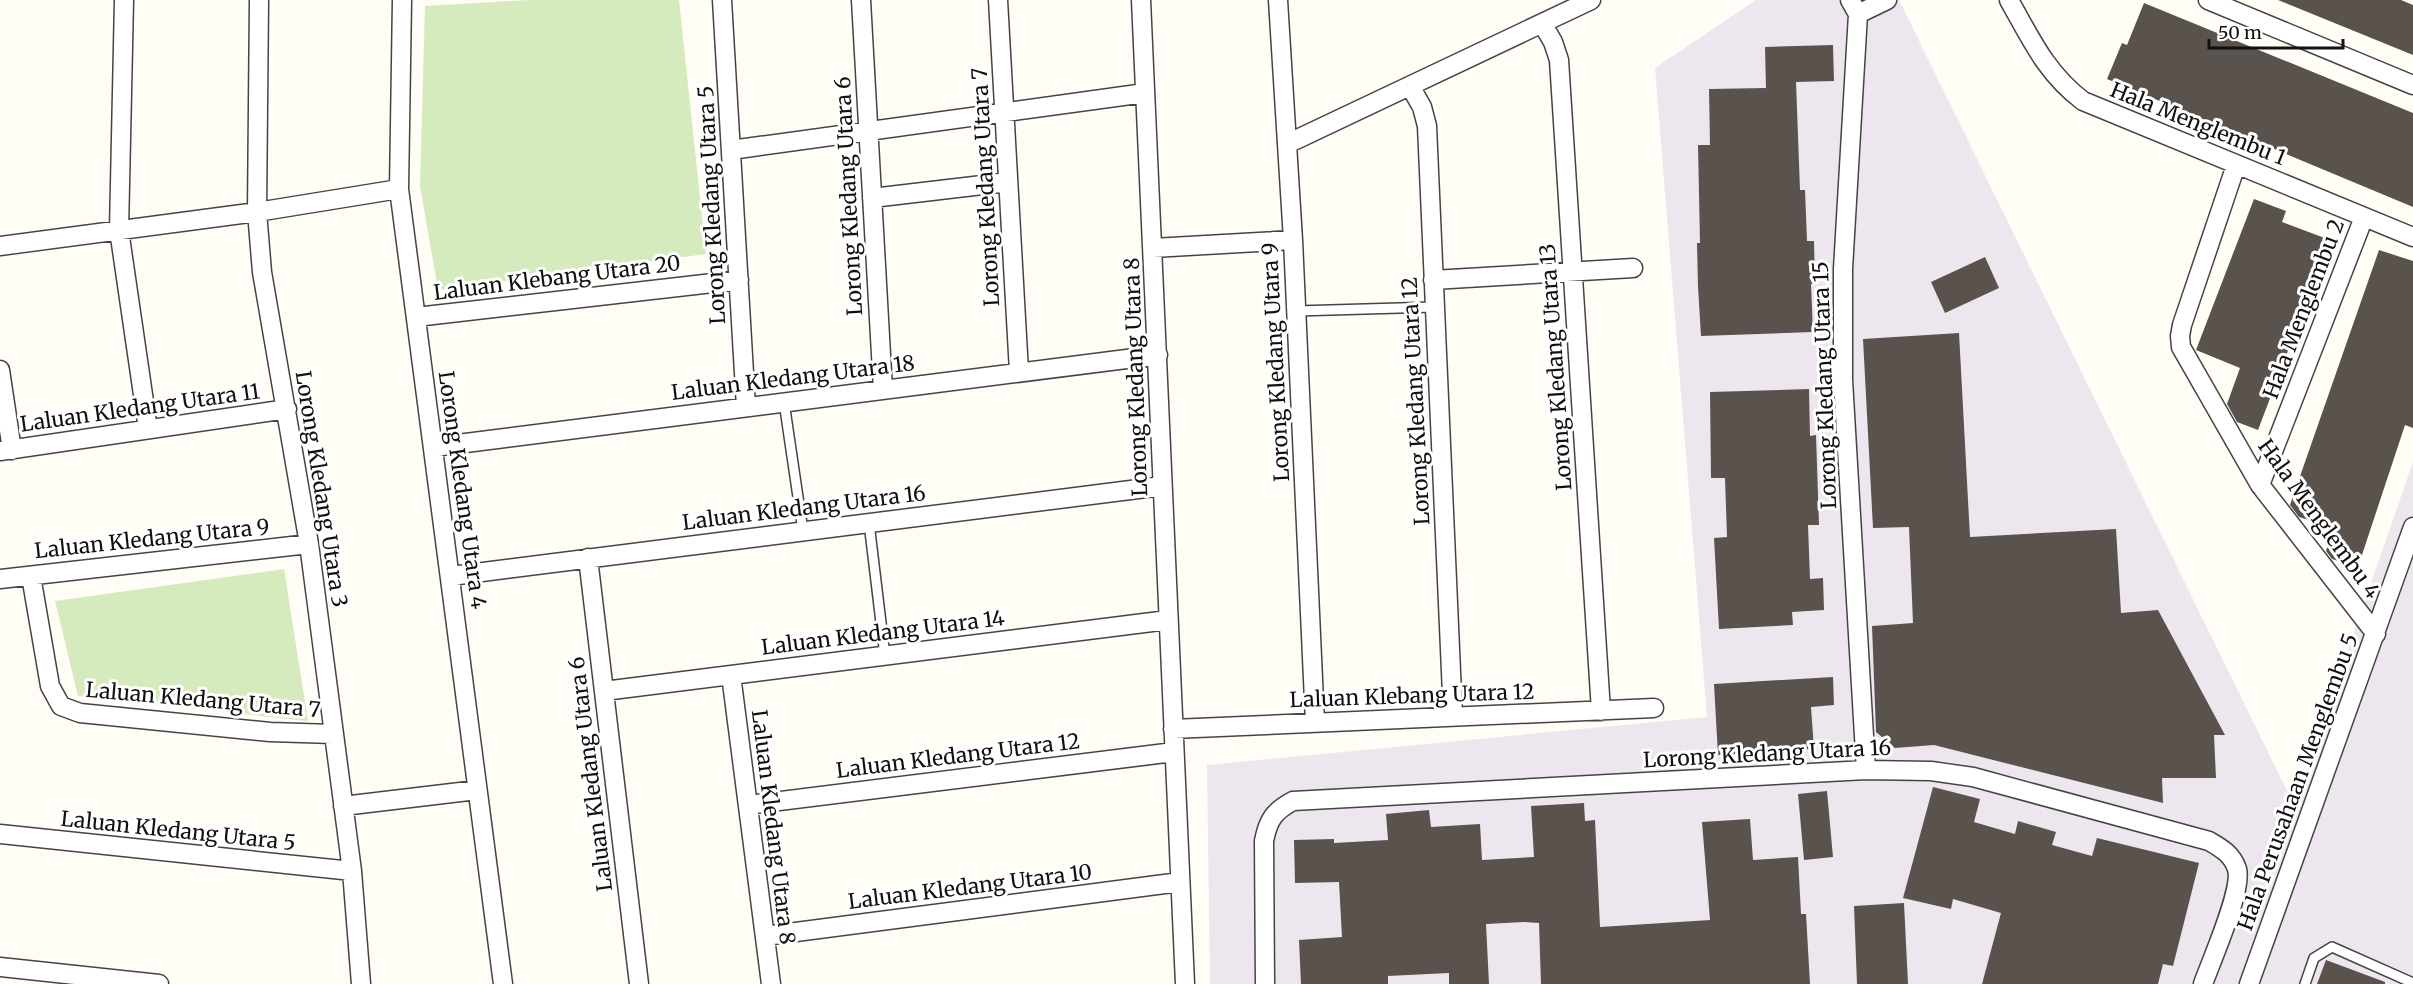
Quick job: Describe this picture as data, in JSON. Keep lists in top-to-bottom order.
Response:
{
  "streets": {
    "street": [
      "Hala Menglembu 1",
      "Lorong Kledang Utara 7",
      "Lorong Kledang Utara 6",
      "Lorong Kledang Utara 5",
      "Laluan Klebang Utara 20",
      "Hala Menglembu 2",
      "Lorong Kledang Utara 9",
      "Lorong Kledang Utara 13",
      "Lorong Kledang Utara 8",
      "Laluan Kledang Utara 18",
      "Lorong Kledang Utara 15",
      "Lorong Kledang Utara 12",
      "Laluan Kledang Utara 11",
      "Lorong Kledang Utara 3",
      "Lorong Kledang Utara 4",
      "Laluan Kledang Utara 16",
      "Hala Menglembu 4",
      "Laluan Kledang Utara 9",
      "Laluan Kledang Utara 14",
      "Laluan Klebang Utara 12",
      "Laluan Kledang Utara 7",
      "Lorong Kledang Utara 16",
      "Laluan Kledang Utara 12",
      "Laluan Kledang Utara 6",
      "Hala Perusahaan Menglembu 5",
      "Laluan Kledang Utara 8",
      "Laluan Kledang Utara 5",
      "Laluan Kledang Utara 10"
    ]
  },
  "crossings": [
    ["Hala Menglembu 1", "Hala Menglembu 2"],
    ["Hala Menglembu 1", "Hala Menglembu 4"],
    ["Lorong Kledang Utara 7", "Laluan Kledang Utara 18"],
    ["Lorong Kledang Utara 6", "Laluan Kledang Utara 18"],
    ["Lorong Kledang Utara 5", "Laluan Klebang Utara 20"],
    ["Lorong Kledang Utara 5", "Laluan Kledang Utara 18"],
    ["Laluan Klebang Utara 20", "Lorong Kledang Utara 4"],
    ["Hala Menglembu 2", "Hala Menglembu 4"],
    ["Lorong Kledang Utara 9", "Laluan Klebang Utara 12"],
    ["Lorong Kledang Utara 13", "Laluan Klebang Utara 12"],
    ["Lorong Kledang Utara 8", "Laluan Kledang Utara 18"],
    ["Lorong Kledang Utara 8", "Laluan Kledang Utara 16"],
    ["Lorong Kledang Utara 8", "Laluan Kledang Utara 14"],
    ["Lorong Kledang Utara 8", "Laluan Klebang Utara 12"],
    ["Lorong Kledang Utara 8", "Laluan Kledang Utara 12"],
    ["Lorong Kledang Utara 8", "Laluan Kledang Utara 10"],
    ["Laluan Kledang Utara 18", "Lorong Kledang Utara 4"],
    ["Lorong Kledang Utara 15", "Lorong Kledang Utara 16"],
    ["Lorong Kledang Utara 12", "Laluan Klebang Utara 12"],
    ["Laluan Kledang Utara 11", "Lorong Kledang Utara 3"],
    ["Lorong Kledang Utara 3", "Laluan Kledang Utara 9"],
    ["Lorong Kledang Utara 3", "Laluan Kledang Utara 7"],
    ["Lorong Kledang Utara 3", "Laluan Kledang Utara 5"],
    ["Lorong Kledang Utara 4", "Laluan Kledang Utara 16"],
    ["Laluan Kledang Utara 16", "Laluan Kledang Utara 6"],
    ["Hala Menglembu 4", "Hala Perusahaan Menglembu 5"],
    ["Laluan Kledang Utara 9", "Laluan Kledang Utara 7"],
    ["Laluan Kledang Utara 14", "Laluan Kledang Utara 6"],
    ["Laluan Kledang Utara 14", "Laluan Kledang Utara 8"],
    ["Laluan Kledang Utara 12", "Laluan Kledang Utara 8"],
    ["Laluan Kledang Utara 8", "Laluan Kledang Utara 10"]
  ],
  "scale_bar": "50 m"
}
